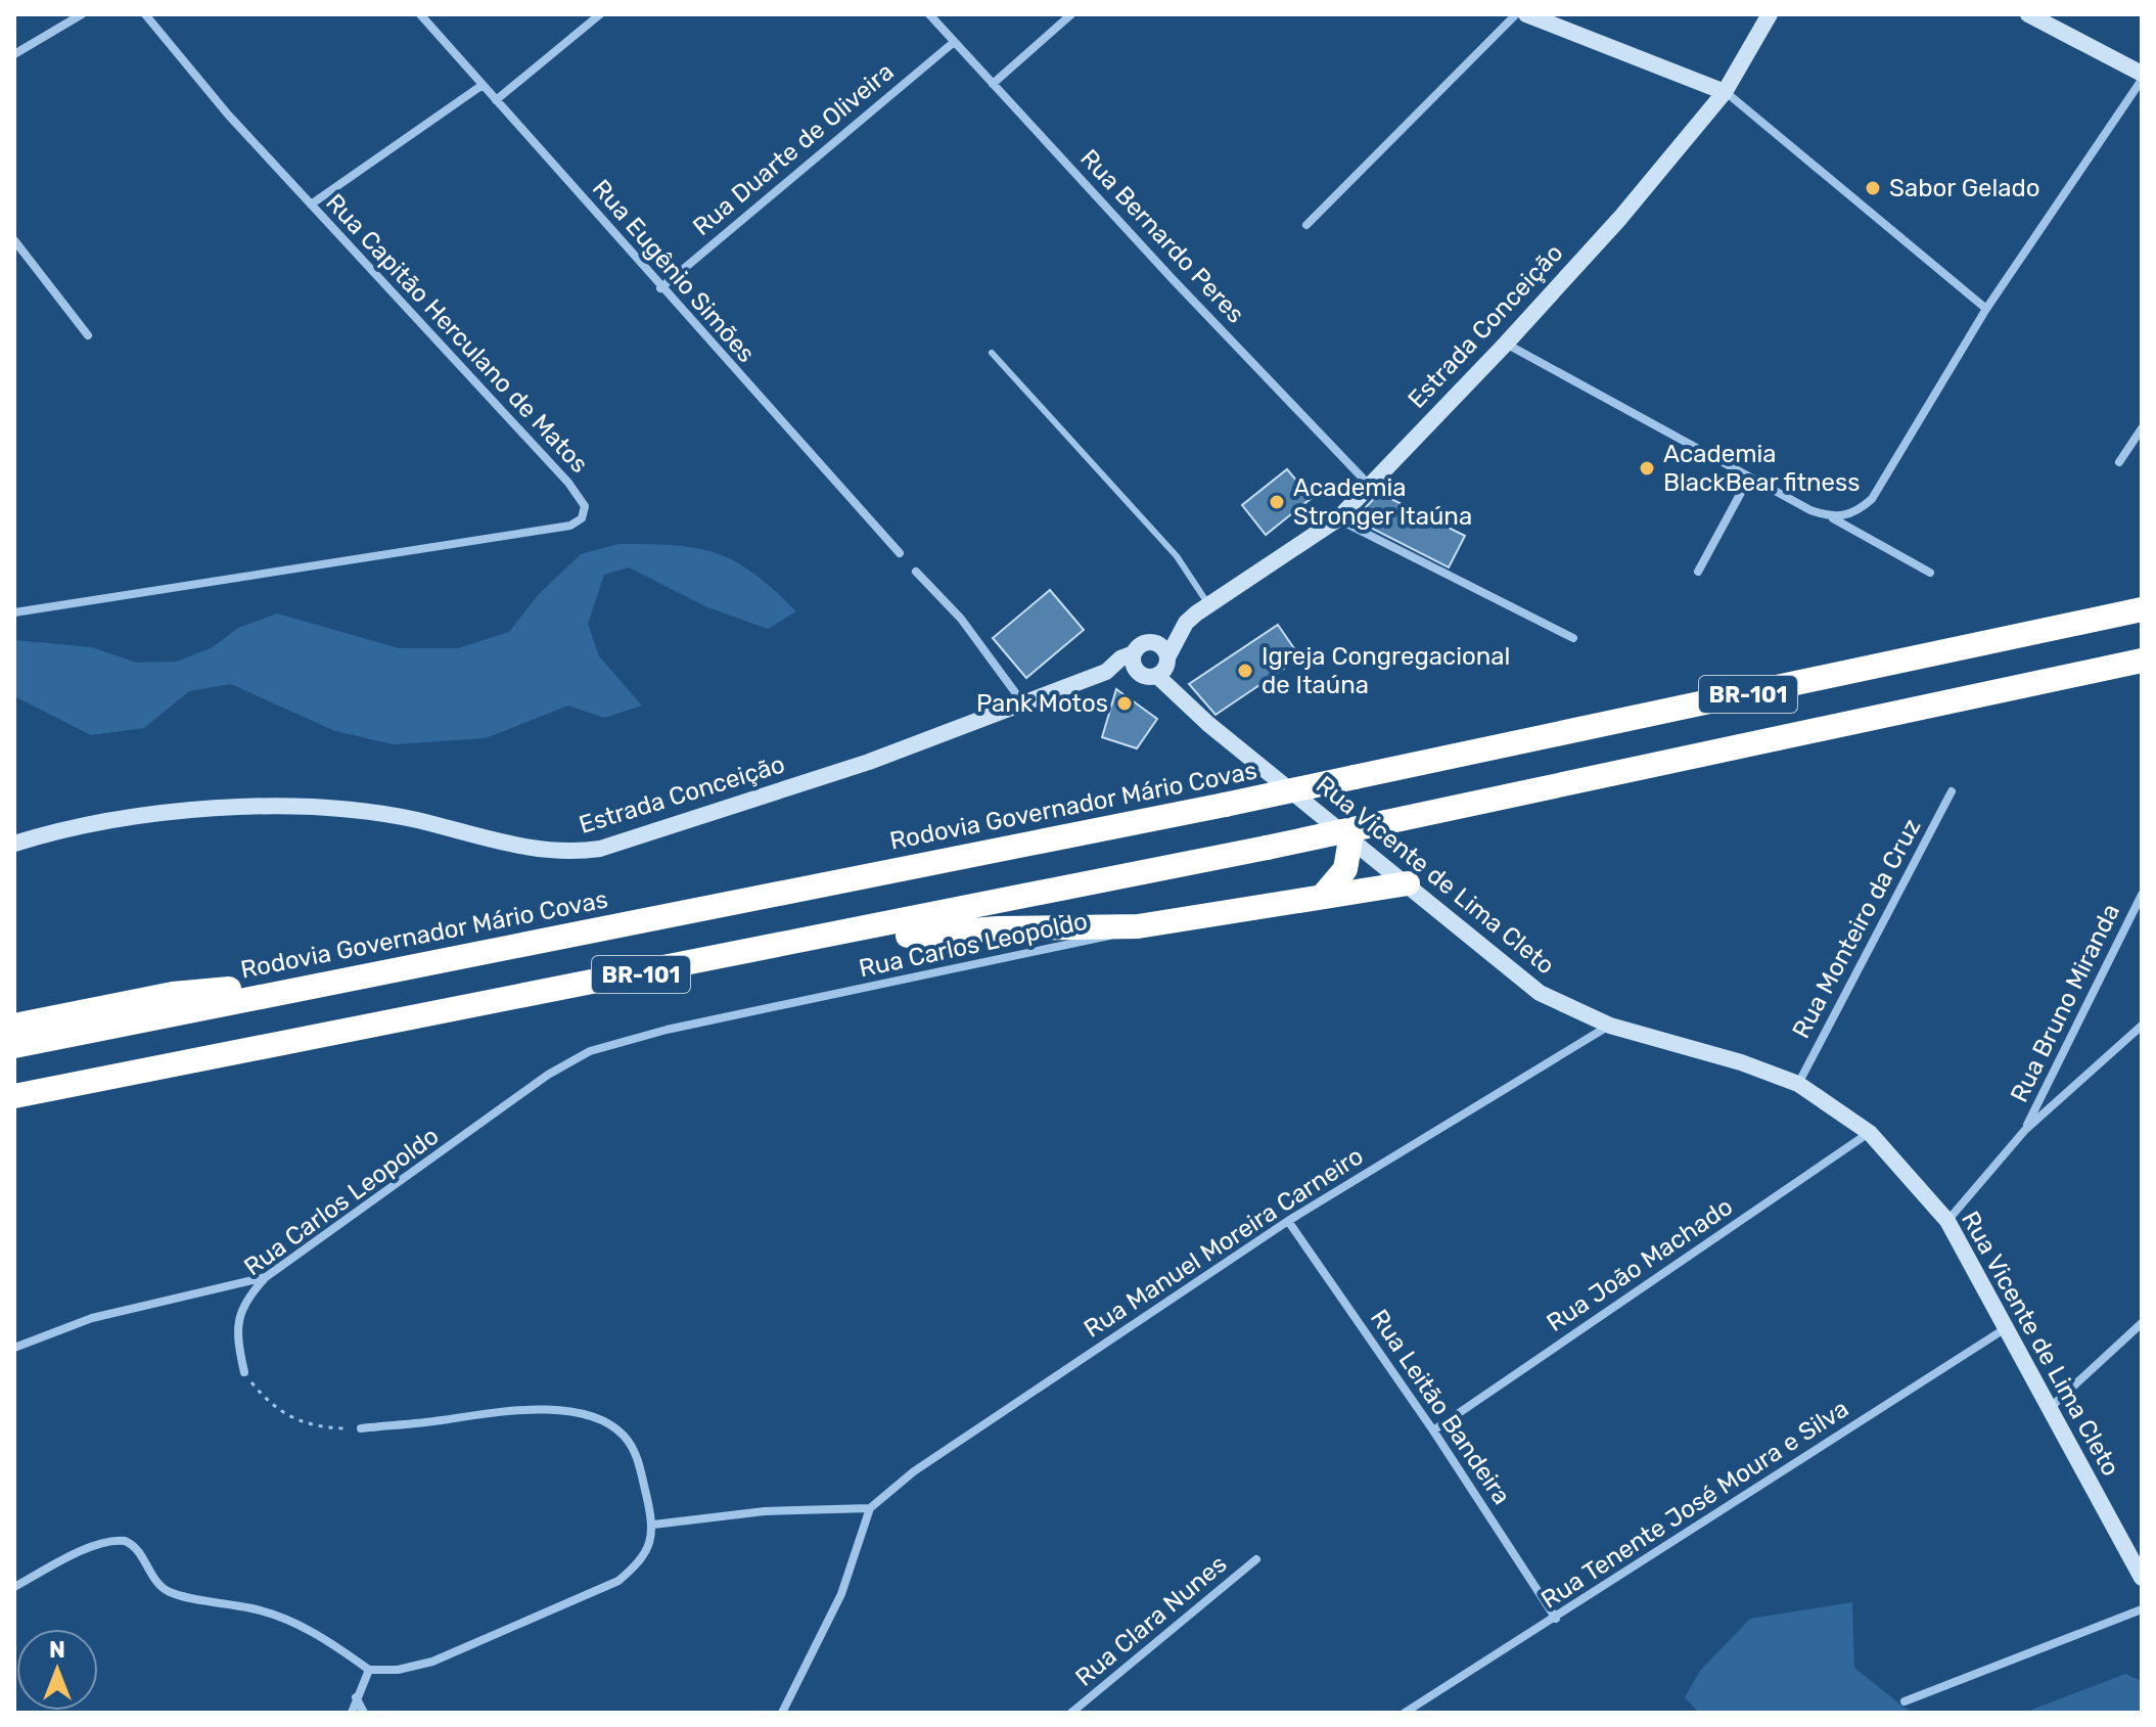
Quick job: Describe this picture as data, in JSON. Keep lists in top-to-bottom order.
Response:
{
  "streets": {
    "highway": ["BR-101", "Rodovia Governador Mário Covas"],
    "main road": ["Estrada Conceição", "Rua Vicente de Lima Cleto"],
    "street": [
      "Rua Duarte de Oliveira",
      "Rua Bernardo Peres",
      "Rua Eugênio Simões",
      "Rua Capitão Herculano de Matos",
      "Rua Monteiro da Cruz",
      "Rua Carlos Leopoldo",
      "Rua Bruno Miranda",
      "Rua Manuel Moreira Carneiro",
      "Rua João Machado",
      "Rua Leitão Bandeira",
      "Rua Tenente José Moura e Silva",
      "Rua Clara Nunes"
    ]
  },
  "crossings": [
    ["Rua Duarte de Oliveira", "Rua Bernardo Peres"],
    ["Rua Duarte de Oliveira", "Rua Eugênio Simões"],
    ["Rua Bernardo Peres", "Estrada Conceição"],
    ["Estrada Conceição", "Rua Vicente de Lima Cleto"],
    ["Rua Vicente de Lima Cleto", "Rua Monteiro da Cruz"],
    ["Rua Vicente de Lima Cleto", "Rua Manuel Moreira Carneiro"],
    ["Rua Vicente de Lima Cleto", "Rua João Machado"],
    ["Rua Vicente de Lima Cleto", "Rua Tenente José Moura e Silva"],
    ["Rua Manuel Moreira Carneiro", "Rua Leitão Bandeira"],
    ["Rua João Machado", "Rua Leitão Bandeira"],
    ["Rua Leitão Bandeira", "Rua Tenente José Moura e Silva"]
  ],
  "places": [
    "Sabor Gelado",
    "Academia BlackBear fitness",
    "Academia Stronger Itaúna",
    "Igreja Congregacional de Itaúna",
    "Pank Motos"
  ],
  "north": "top"
}
